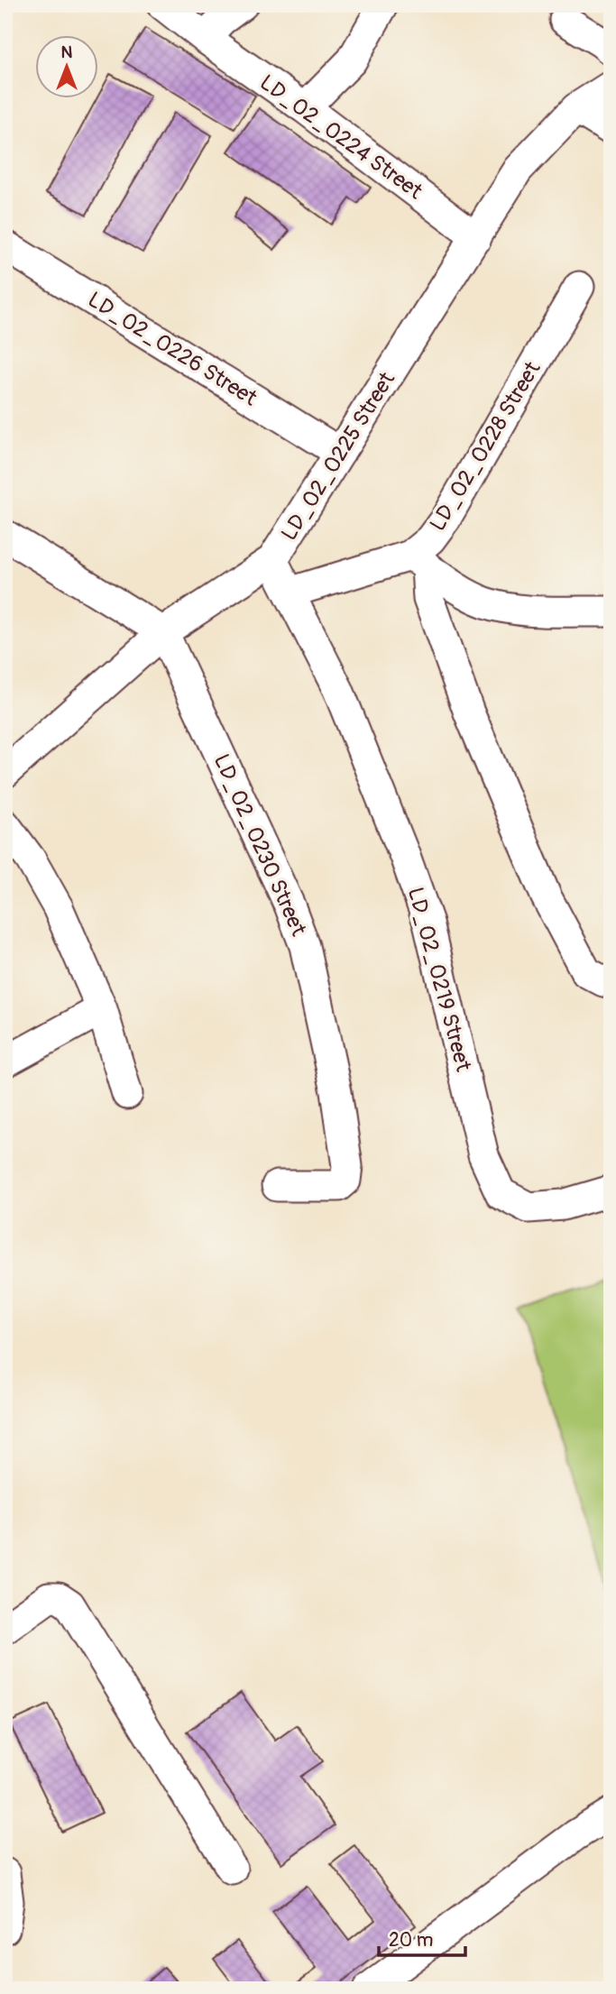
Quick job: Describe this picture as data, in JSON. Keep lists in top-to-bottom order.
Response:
{
  "streets": {
    "street": [
      "LD_02_0224 Street",
      "LD_02_0226 Street",
      "LD_02_0228 Street",
      "LD_02_0225 Street",
      "LD_02_0230 Street",
      "LD_02_0219 Street"
    ]
  },
  "crossings": [
    ["LD_02_0224 Street", "LD_02_0225 Street"],
    ["LD_02_0226 Street", "LD_02_0225 Street"],
    ["LD_02_0228 Street", "LD_02_0219 Street"],
    ["LD_02_0225 Street", "LD_02_0230 Street"],
    ["LD_02_0225 Street", "LD_02_0219 Street"]
  ],
  "scale_bar": "20 m",
  "north": "top"
}
